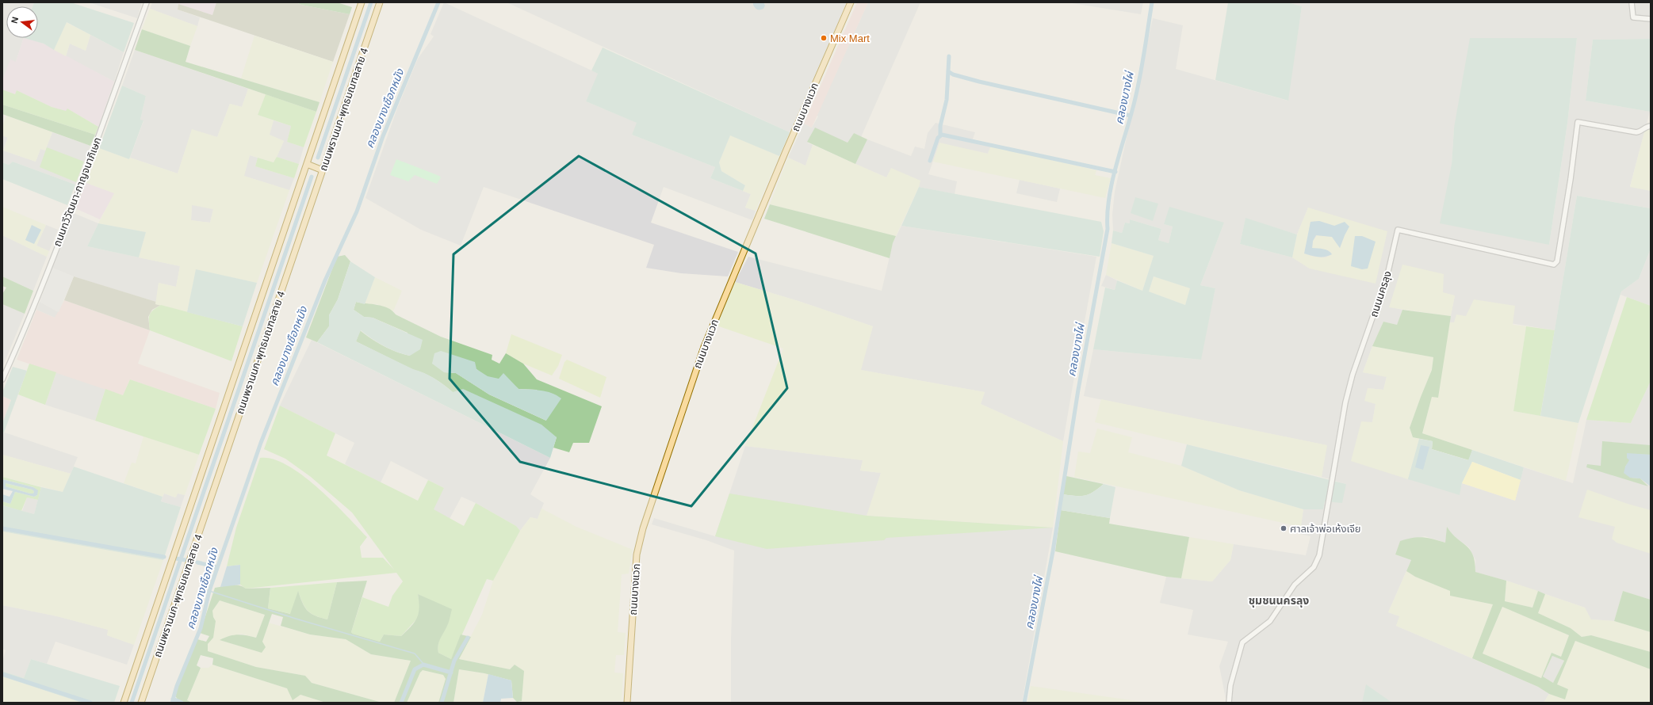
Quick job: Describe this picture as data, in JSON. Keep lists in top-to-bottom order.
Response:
{
  "streets": {
    "main road": ["ถนนบางแวก", "ถนนพรานนก-พุทธมณฑลสาย 4"],
    "street": ["ถนนทวีวัฒนา-กาญจนาภิเษก", "ถนนนครลุง"]
  },
  "districts": ["ชุมชนนครลุง"],
  "water": ["คลองบางไผ่", "คลองบางเชือกหนัง"],
  "places": ["Mix Mart", "ศาลเจ้าพ่อเห้งเจีย"],
  "north": "left"
}
